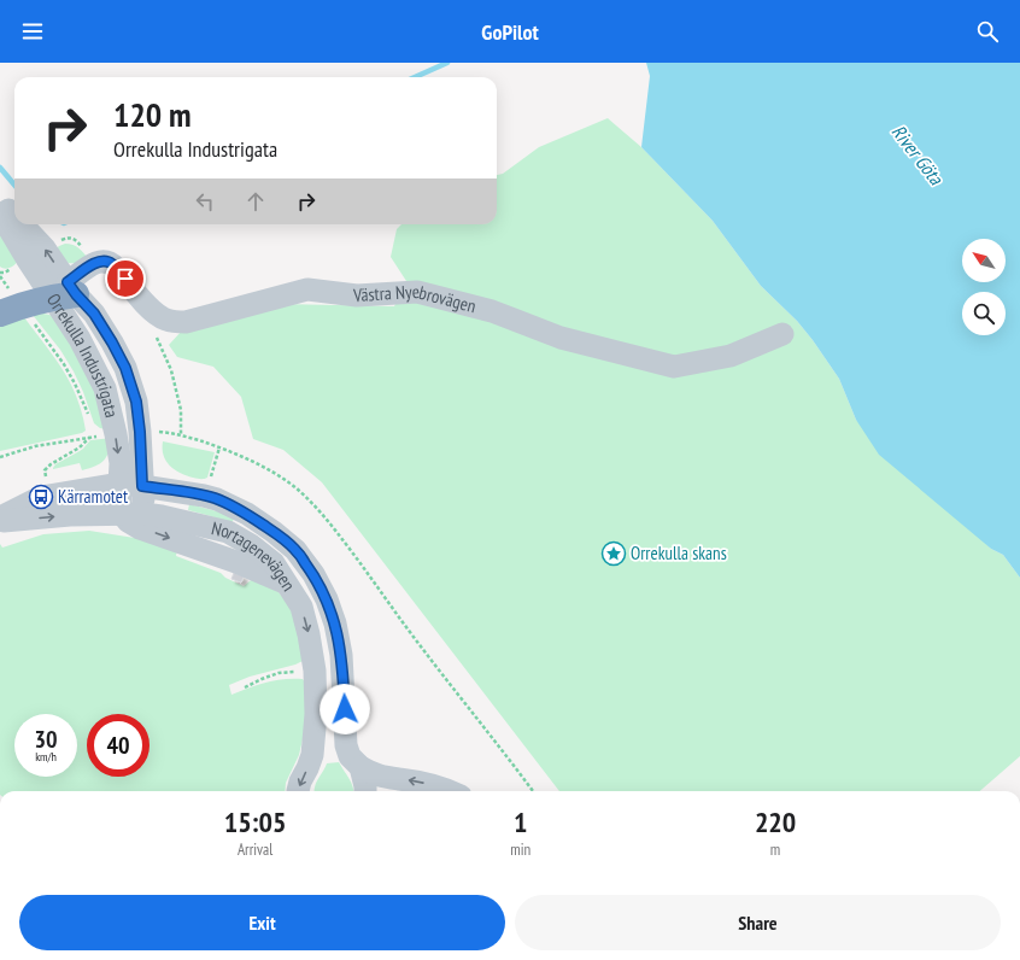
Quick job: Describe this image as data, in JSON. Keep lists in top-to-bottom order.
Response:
{
  "streets": {
    "street": ["Västra Nyebrovägen", "Orrekulla Industrigata", "Nortagenevägen"]
  },
  "crossings": [
    ["Västra Nyebrovägen", "Orrekulla Industrigata"],
    ["Orrekulla Industrigata", "Nortagenevägen"]
  ],
  "water": ["River Göta"],
  "places": {
    "bus stop": ["Kärramotet"],
    "place": ["Orrekulla skans"]
  },
  "north": "top left",
  "page": {
    "header": "GoPilot",
    "turn": ["120 m", "Orrekulla Industrigata"],
    "speed": "30 km/h",
    "limit": "40",
    "eta": [
      "15:05",
      "Arrival",
      "1",
      "min",
      "220",
      "m"
    ],
    "buttons": ["Exit", "Share"]
  }
}
